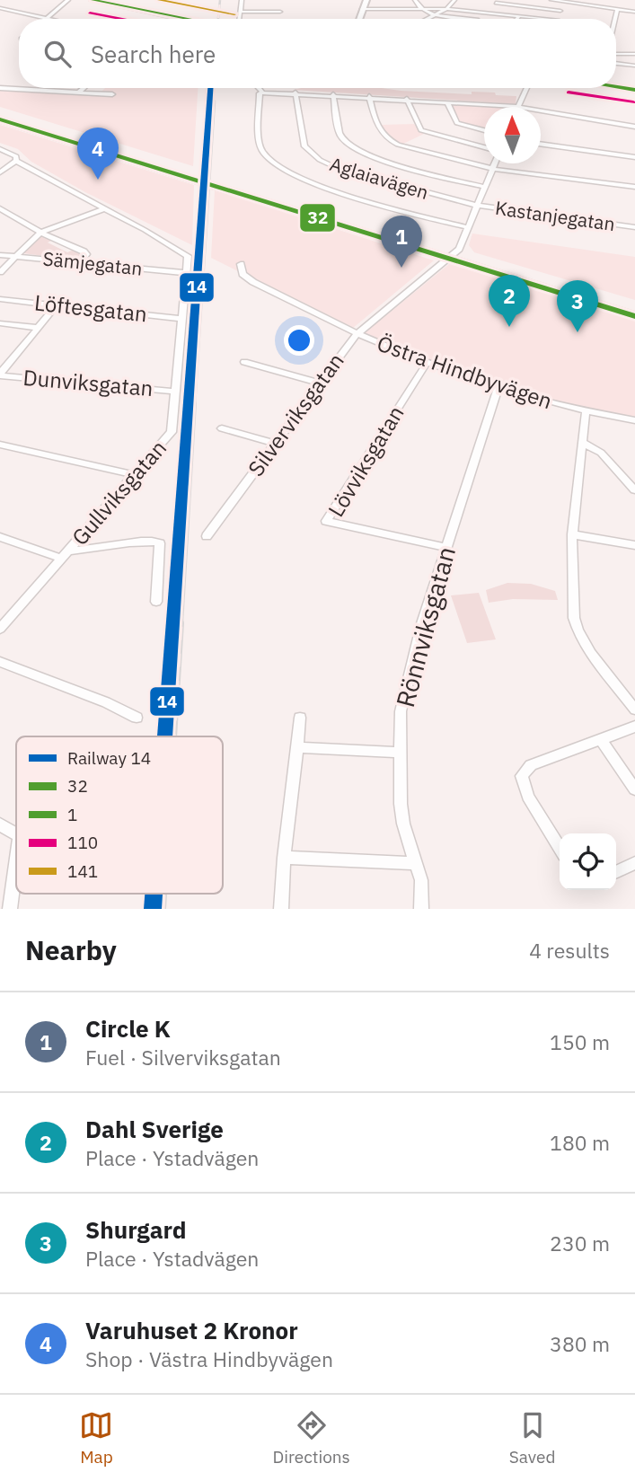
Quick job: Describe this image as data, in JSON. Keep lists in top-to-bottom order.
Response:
{
  "streets": {
    "street": [
      "Aglaiavägen",
      "Kastanjegatan",
      "Sämjegatan",
      "Löftesgatan",
      "Östra Hindbyvägen",
      "Dunviksgatan",
      "Silverviksgatan",
      "Lövviksgatan",
      "Gullviksgatan",
      "Rönnviksgatan"
    ]
  },
  "crossings": [
    ["Aglaiavägen", "Kastanjegatan"],
    ["Sämjegatan", "Gullviksgatan"],
    ["Löftesgatan", "Gullviksgatan"],
    ["Östra Hindbyvägen", "Silverviksgatan"],
    ["Östra Hindbyvägen", "Lövviksgatan"],
    ["Östra Hindbyvägen", "Rönnviksgatan"],
    ["Dunviksgatan", "Gullviksgatan"],
    ["Lövviksgatan", "Rönnviksgatan"]
  ],
  "lines": [
    "transit line 1",
    "transit line 141",
    "transit line 110",
    "rail line 14",
    "transit line 32"
  ],
  "legend": [
    "Railway 14",
    "32",
    "1",
    "110",
    "141"
  ],
  "north": "top",
  "page": {
    "search": "Search here",
    "pins": [
      "4",
      "1",
      "2",
      "3"
    ],
    "heading": ["Nearby", "4 results"],
    "list": [
      {
        "mark": "1",
        "name": "Circle K",
        "note": "Fuel · Silverviksgatan",
        "value": "150 m"
      },
      {
        "mark": "2",
        "name": "Dahl Sverige",
        "note": "Place · Ystadvägen",
        "value": "180 m"
      },
      {
        "mark": "3",
        "name": "Shurgard",
        "note": "Place · Ystadvägen",
        "value": "230 m"
      },
      {
        "mark": "4",
        "name": "Varuhuset 2 Kronor",
        "note": "Shop · Västra Hindbyvägen",
        "value": "380 m"
      }
    ],
    "nav": ["Map", "Directions", "Saved"]
  }
}
